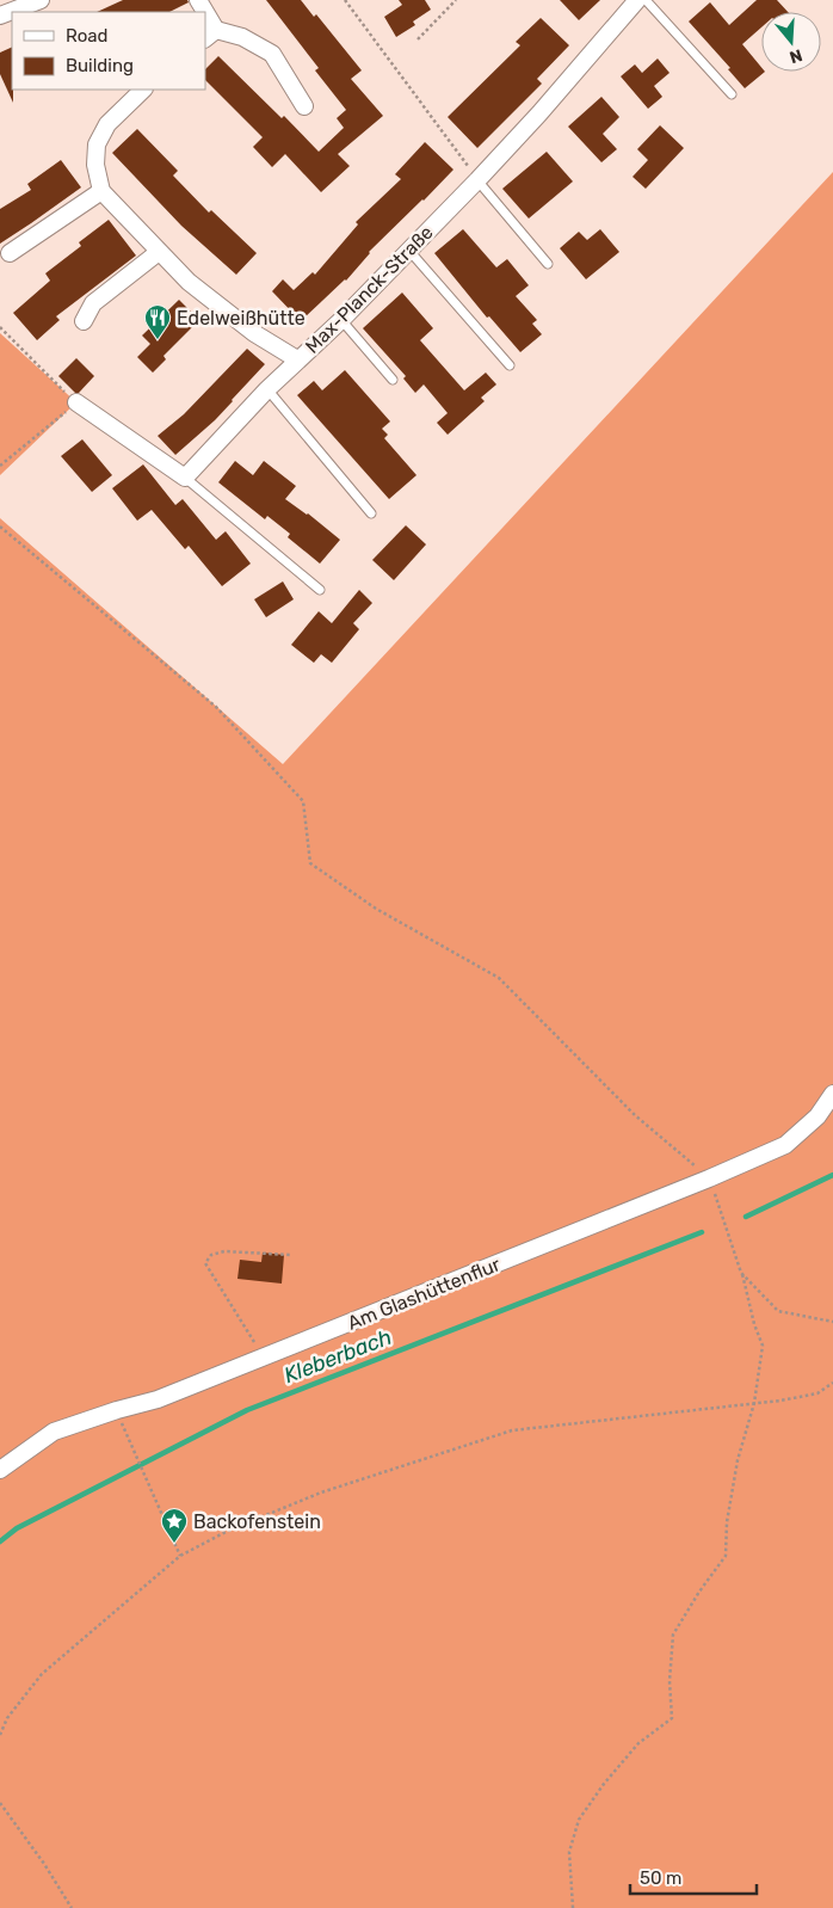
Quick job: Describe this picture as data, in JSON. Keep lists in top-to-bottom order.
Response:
{
  "streets": {
    "street": ["Max-Planck-Straße", "Am Glashüttenflur"]
  },
  "water": ["Kleberbach"],
  "places": {
    "restaurant": ["Edelweißhütte"],
    "place": ["Backofenstein"]
  },
  "legend": ["Road", "Building"],
  "scale_bar": "50 m",
  "north": "bottom"
}
